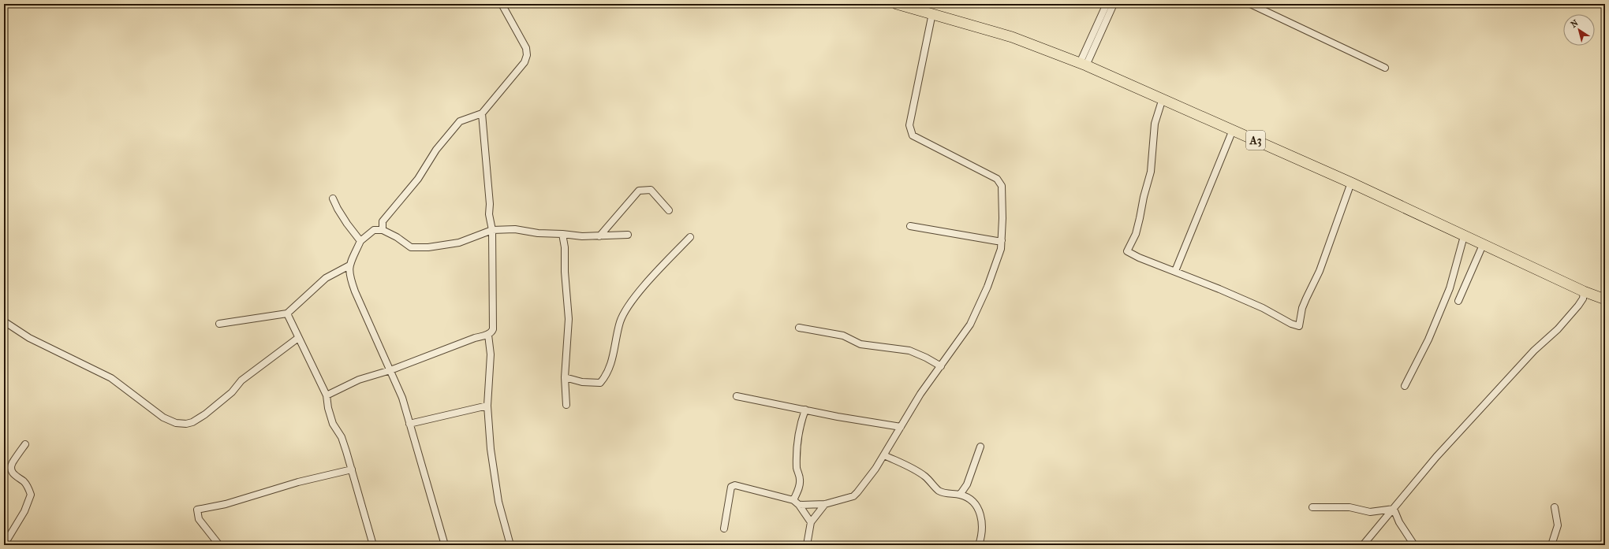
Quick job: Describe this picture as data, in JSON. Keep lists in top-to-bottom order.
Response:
{
  "streets": {
    "highway": ["A3"]
  },
  "north": "top left"
}
